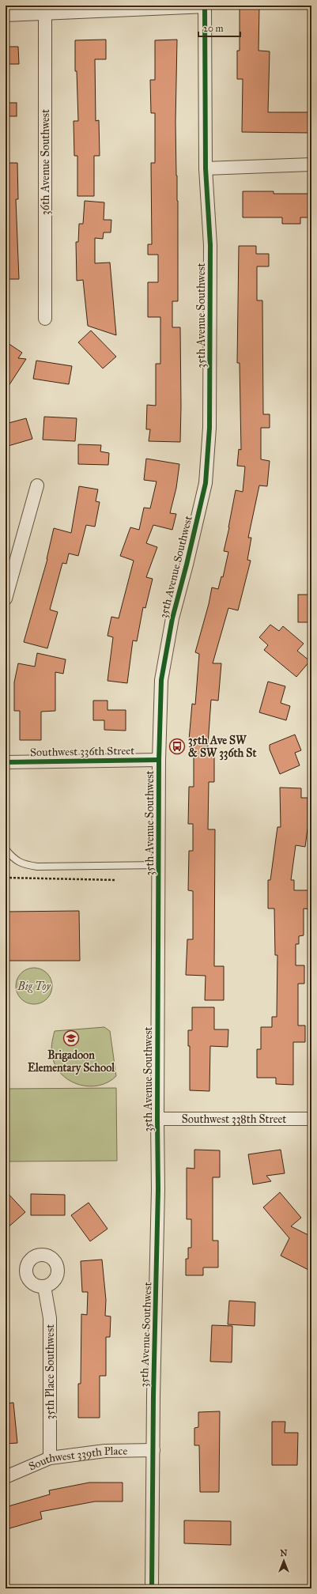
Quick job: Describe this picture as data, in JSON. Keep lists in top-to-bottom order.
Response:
{
  "streets": {
    "street": [
      "36th Avenue Southwest",
      "35th Avenue Southwest",
      "Southwest 336th Street",
      "Southwest 338th Street",
      "35th Place Southwest",
      "Southwest 339th Place"
    ]
  },
  "crossings": [
    ["35th Avenue Southwest", "Southwest 336th Street"],
    ["35th Avenue Southwest", "Southwest 338th Street"],
    ["35th Avenue Southwest", "Southwest 339th Place"],
    ["35th Place Southwest", "Southwest 339th Place"]
  ],
  "parks": ["Big Toy"],
  "places": {
    "bus stop": ["35th Ave SW & SW 336th St"],
    "school or university": ["Brigadoon Elementary School"]
  },
  "scale_bar": "20 m",
  "north": "top"
}
